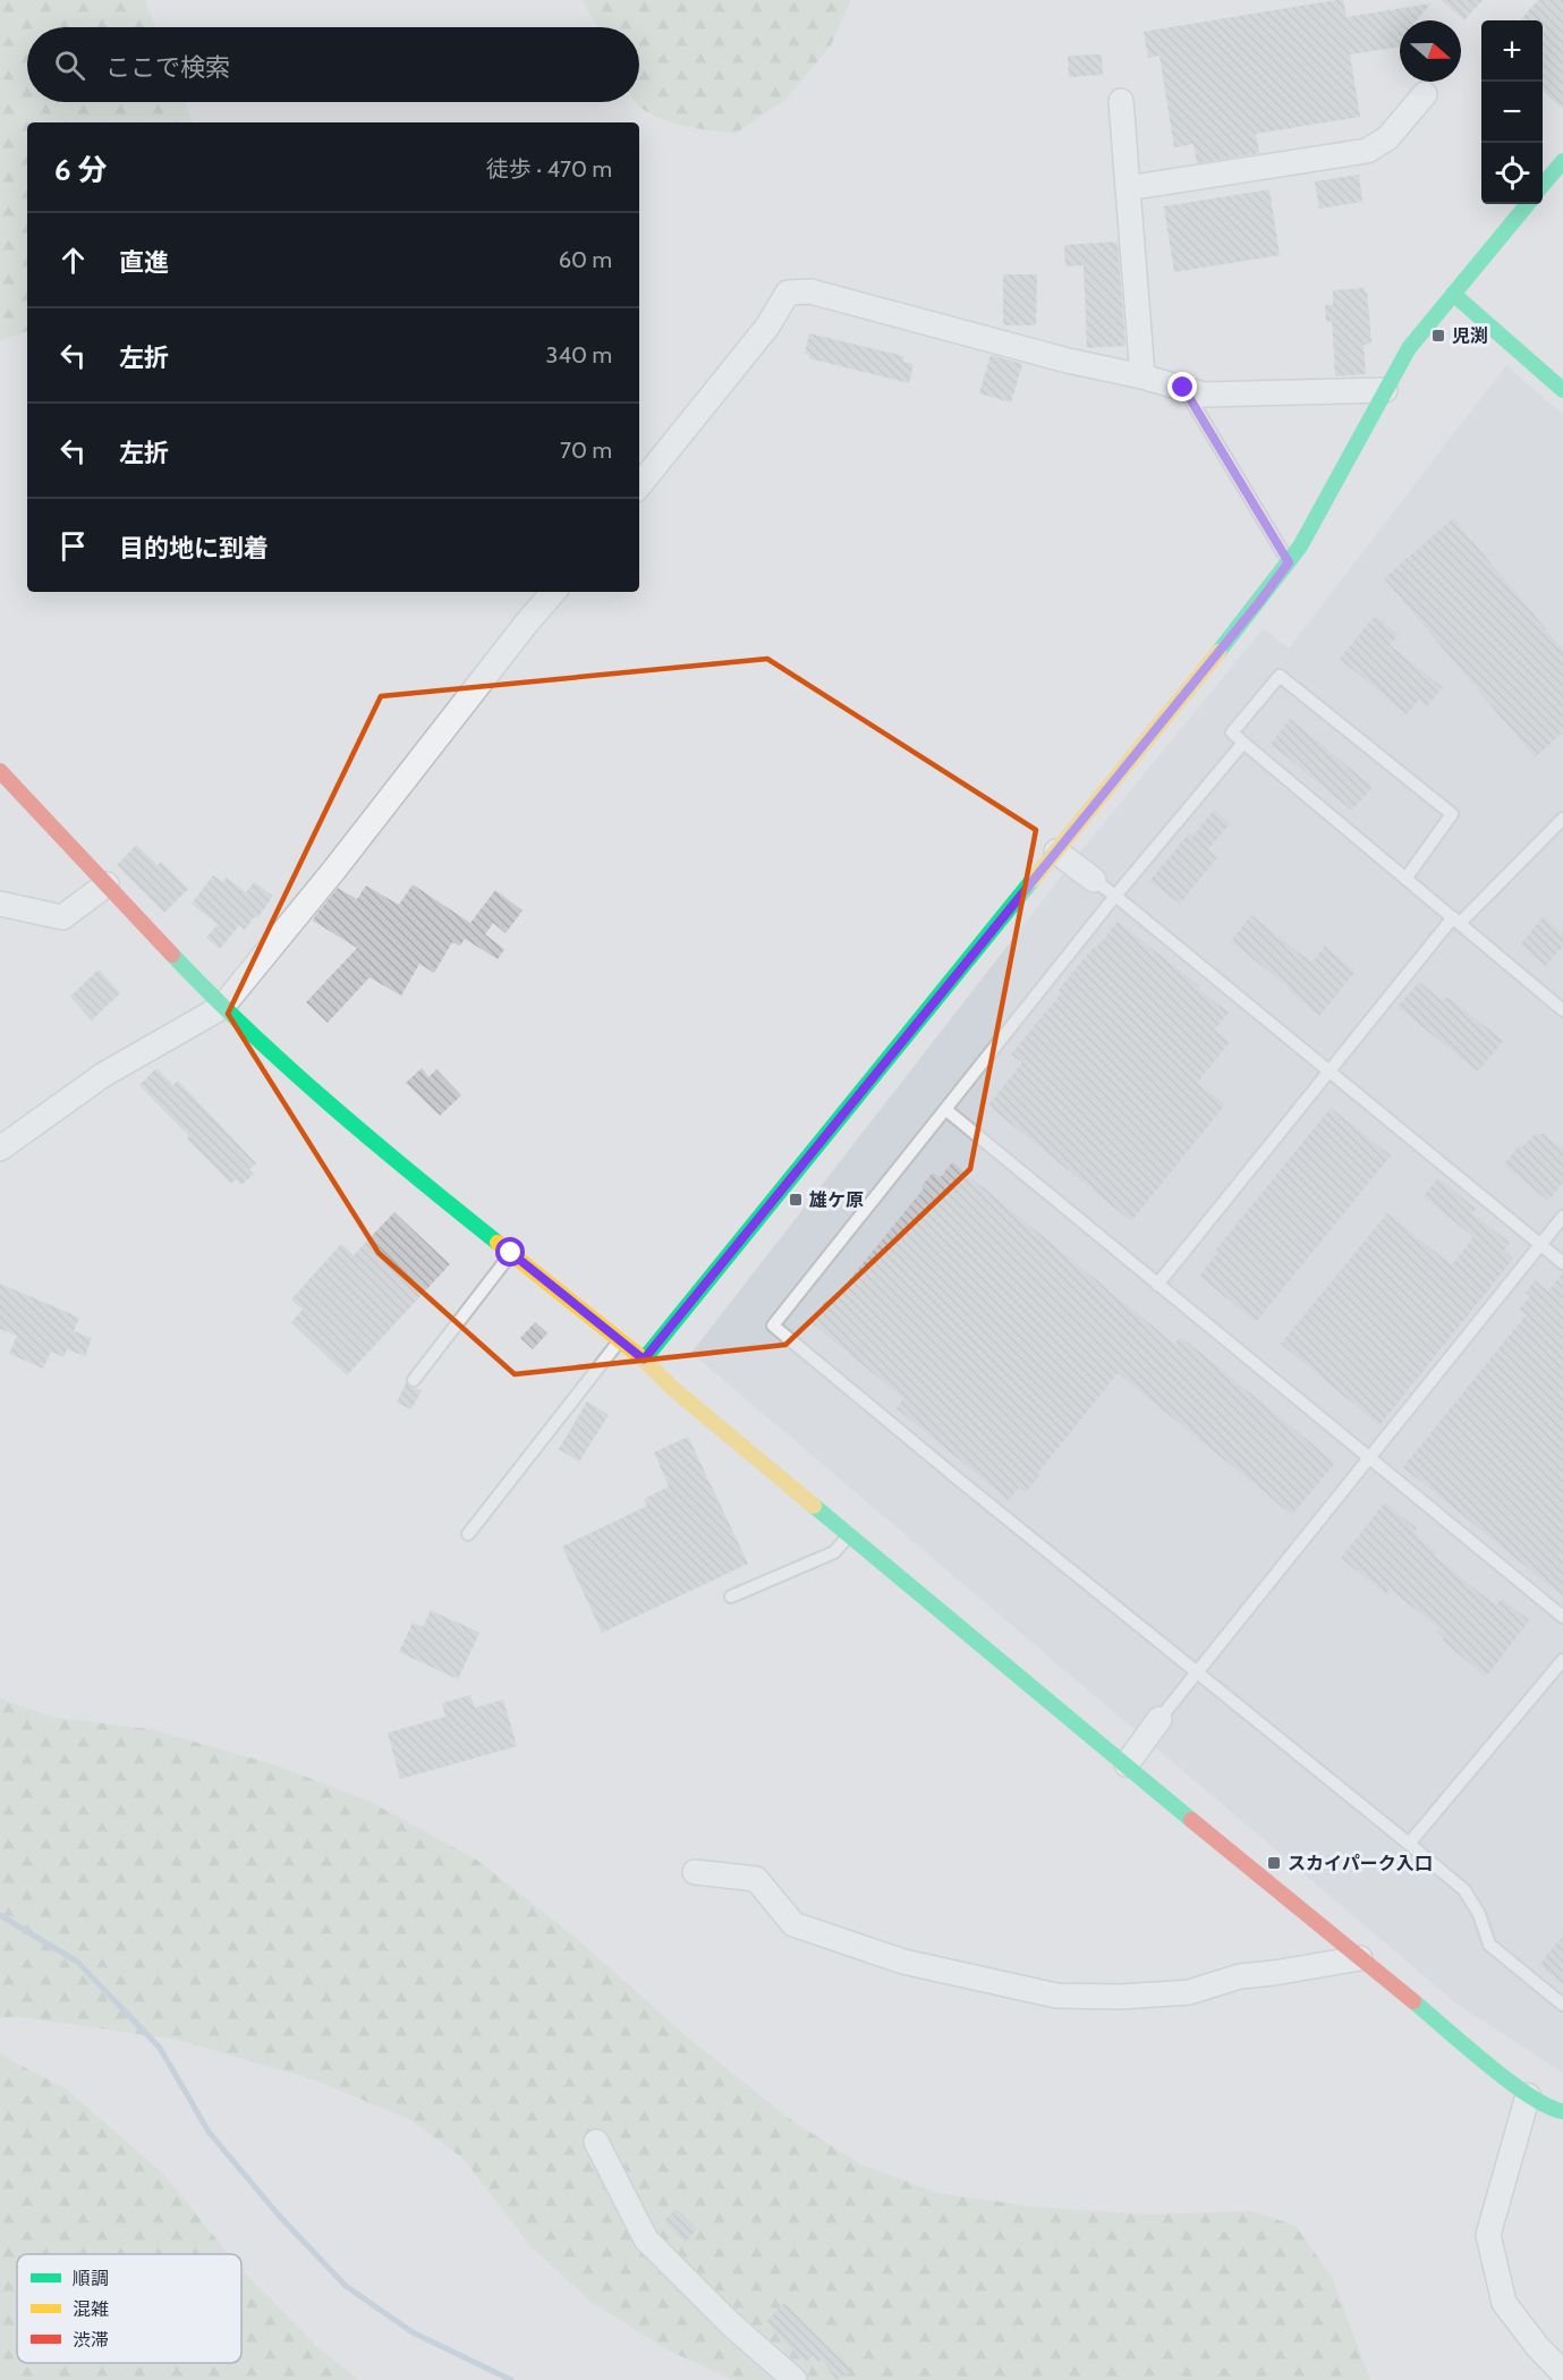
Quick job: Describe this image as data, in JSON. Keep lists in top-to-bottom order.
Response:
{
  "places": {
    "transit": ["児渕", "雄ケ原", "スカイパーク入口"]
  },
  "legend": ["順調", "混雑", "渋滞"],
  "north": "right",
  "page": {
    "map_buttons": ["+", "−"],
    "search": "ここで検索",
    "heading": ["6 分", "徒歩 · 470 m"],
    "list": [
      ["直進", "60 m"],
      ["左折", "340 m"],
      ["左折", "70 m"],
      "目的地に到着"
    ]
  }
}
